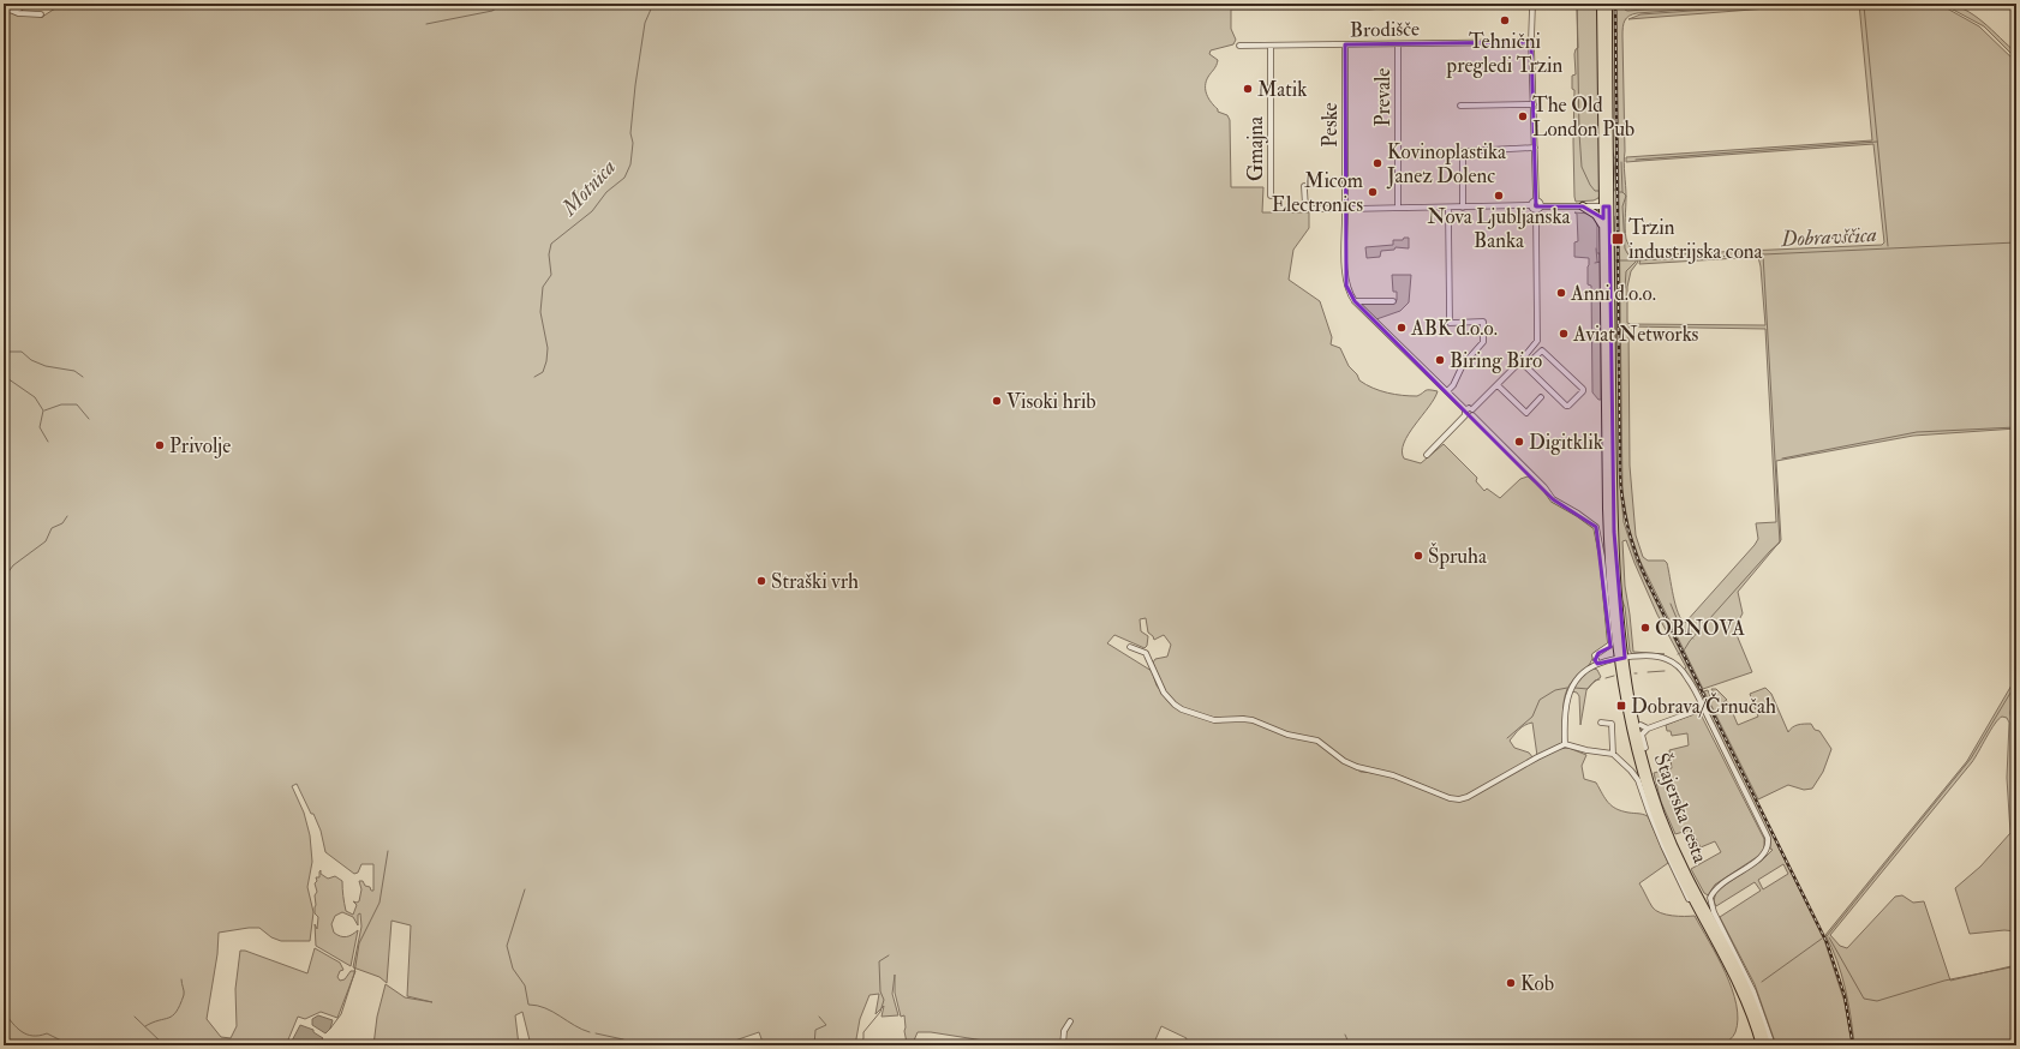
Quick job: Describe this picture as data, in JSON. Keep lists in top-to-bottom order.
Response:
{
  "streets": {
    "main road": ["Štajerska cesta"],
    "street": [
      "Brodišče",
      "Prevale",
      "Peske",
      "Gmajna"
    ]
  },
  "crossings": [
    ["Brodišče", "Prevale"],
    ["Brodišče", "Peske"],
    ["Brodišče", "Gmajna"]
  ],
  "water": ["Motnica", "Dobravščica"],
  "places": {
    "other": [
      "Tehnični pregledi Trzin",
      "Matik",
      "The Old London Pub",
      "Kovinoplastika Janez Dolenc",
      "Micom Electronics",
      "Nova Ljubljanska Banka",
      "Anni d.o.o.",
      "ABK d.o.o.",
      "Aviat Networks",
      "Biring Biro",
      "Visoki hrib",
      "Digitklik",
      "Privolje",
      "Špruha",
      "Straški vrh",
      "OBNOVA",
      "Kob"
    ],
    "transit": ["Trzin industrijska cona", "Dobrava/Črnučah"]
  }
}
